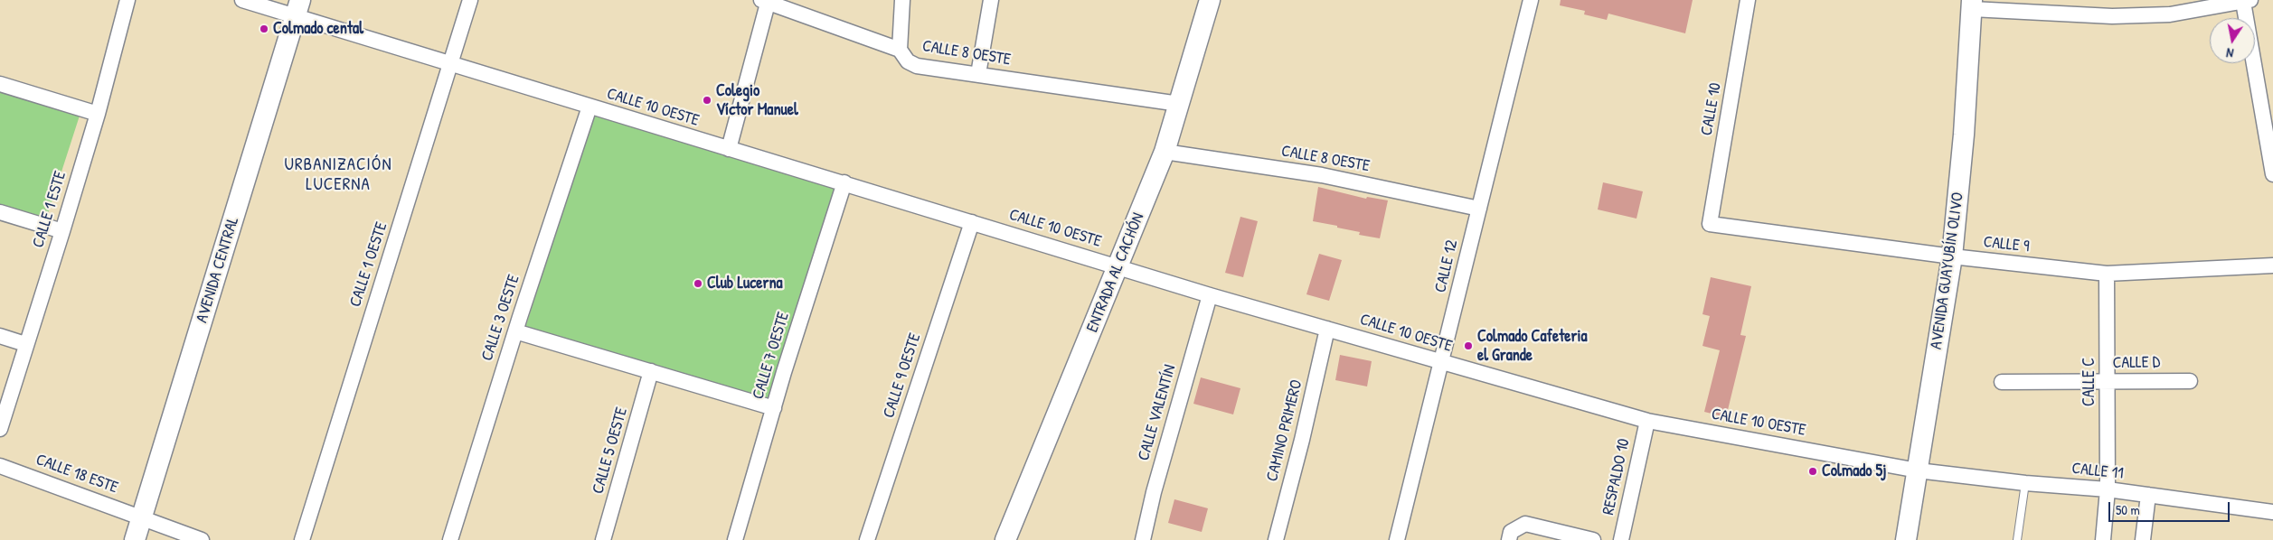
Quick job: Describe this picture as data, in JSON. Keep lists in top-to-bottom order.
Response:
{
  "streets": {
    "main road": ["AVENIDA CENTRAL", "AVENIDA GUAYUBÍN OLIVO", "ENTRADA AL CACHÓN"],
    "street": [
      "CALLE 8 OESTE",
      "CALLE 10 OESTE",
      "CALLE 10",
      "CALLE 1 ESTE",
      "CALLE 9",
      "CALLE 1 OESTE",
      "CALLE 12",
      "CALLE 3 OESTE",
      "CALLE 7 OESTE",
      "CALLE D",
      "CALLE 9 OESTE",
      "CALLE C",
      "CALLE VALENTÍN",
      "CAMINO PRIMERO",
      "CALLE 5 OESTE",
      "CALLE 11",
      "CALLE 18 ESTE",
      "RESPALDO 10"
    ]
  },
  "crossings": [
    ["CALLE 8 OESTE", "CALLE 12"],
    ["CALLE 8 OESTE", "ENTRADA AL CACHÓN"],
    ["CALLE 10 OESTE", "CALLE 1 OESTE"],
    ["CALLE 10 OESTE", "CALLE 12"],
    ["CALLE 10 OESTE", "AVENIDA CENTRAL"],
    ["CALLE 10 OESTE", "AVENIDA GUAYUBÍN OLIVO"],
    ["CALLE 10 OESTE", "ENTRADA AL CACHÓN"],
    ["CALLE 10 OESTE", "CALLE 3 OESTE"],
    ["CALLE 10 OESTE", "CALLE 7 OESTE"],
    ["CALLE 10 OESTE", "CALLE 9 OESTE"],
    ["CALLE 10 OESTE", "CALLE VALENTÍN"],
    ["CALLE 10 OESTE", "CAMINO PRIMERO"],
    ["CALLE 10 OESTE", "CALLE 11"],
    ["CALLE 10 OESTE", "RESPALDO 10"],
    ["CALLE 10", "CALLE 9"],
    ["CALLE 9", "AVENIDA GUAYUBÍN OLIVO"],
    ["CALLE 9", "CALLE C"],
    ["AVENIDA CENTRAL", "CALLE 18 ESTE"],
    ["AVENIDA GUAYUBÍN OLIVO", "CALLE 11"],
    ["CALLE D", "CALLE C"],
    ["CALLE C", "CALLE 11"]
  ],
  "districts": ["URBANIZACIÓN LUCERNA"],
  "places": [
    "Colmado cental",
    "Colegio Víctor Manuel",
    "Club Lucerna",
    "Colmado Cafeteria el Grande",
    "Colmado 5j"
  ],
  "scale_bar": "50 m",
  "north": "bottom"
}
